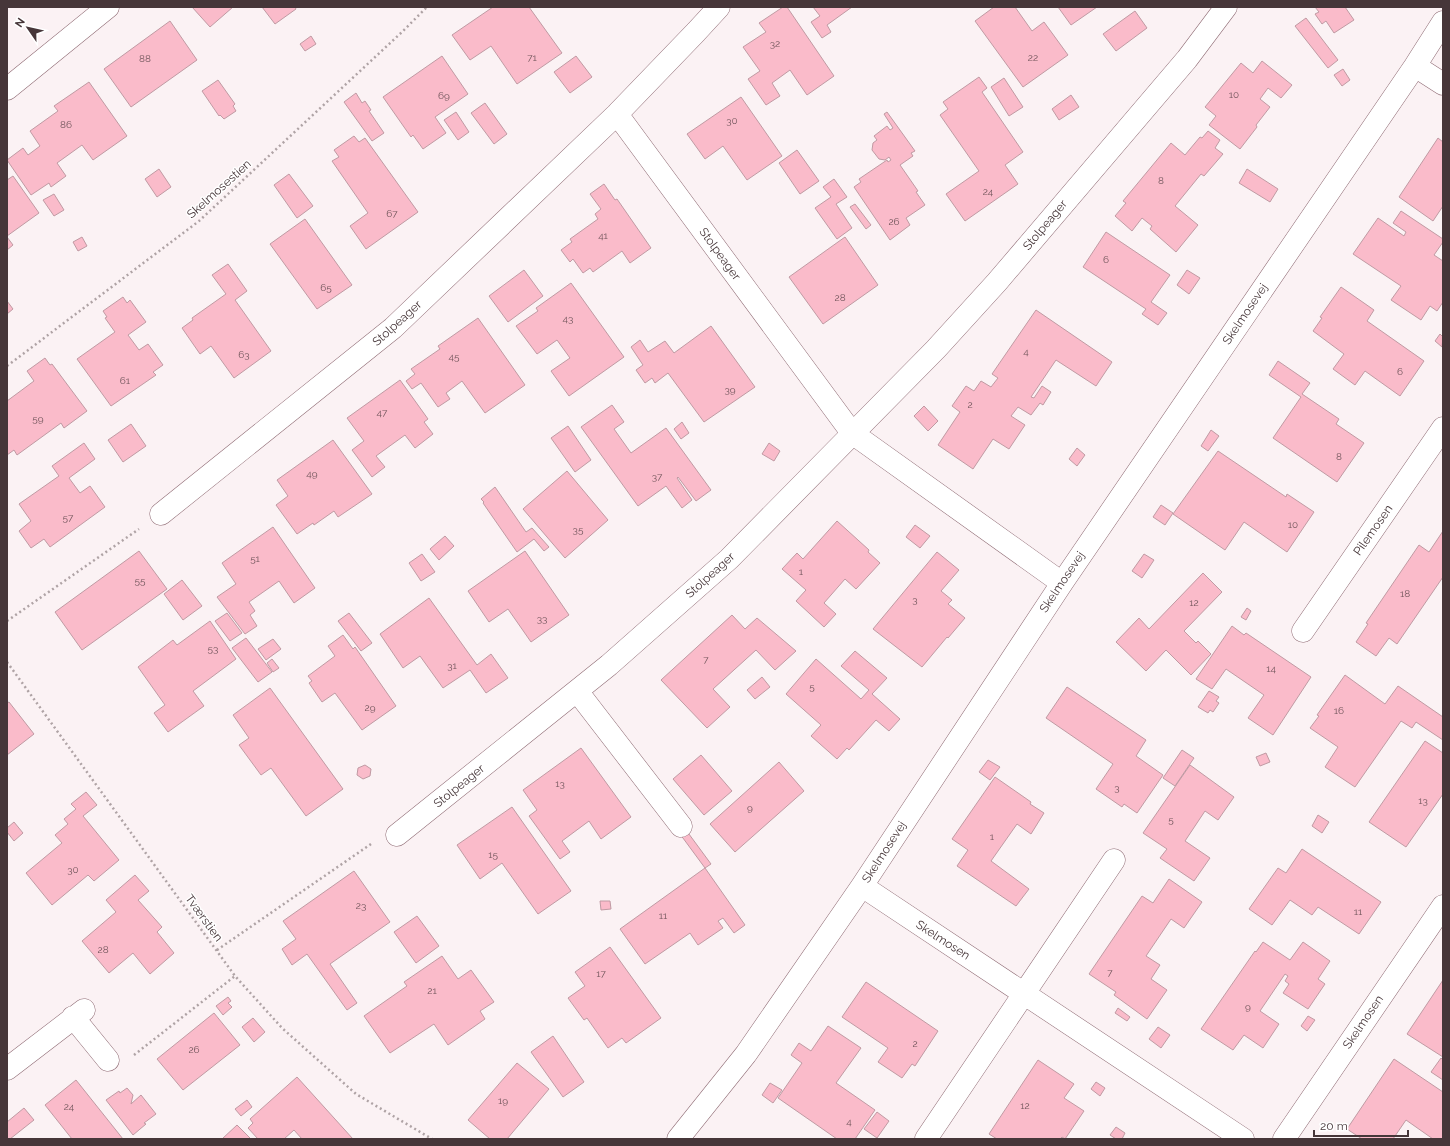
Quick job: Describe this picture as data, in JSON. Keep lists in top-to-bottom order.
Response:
{
  "streets": {
    "street": [
      "Stolpeager",
      "Skelmosevej",
      "Pilemosen",
      "Skelmosen"
    ],
    "path": ["Skelmosestien", "Tværstien"]
  },
  "crossings": [
    ["Stolpeager", "Skelmosevej"],
    ["Skelmosevej", "Skelmosen"]
  ],
  "house_numbers": [
    "32",
    "71",
    "22",
    "88",
    "10",
    "69",
    "30",
    "86",
    "8",
    "24",
    "67",
    "26",
    "41",
    "6",
    "65",
    "28",
    "43",
    "4",
    "63",
    "45",
    "6",
    "61",
    "39",
    "2",
    "47",
    "59",
    "8",
    "49",
    "37",
    "57",
    "10",
    "35",
    "51",
    "1",
    "55",
    "18",
    "3",
    "12",
    "33",
    "53",
    "7",
    "31",
    "14",
    "5",
    "29",
    "16",
    "13",
    "3",
    "13",
    "9",
    "5",
    "1",
    "15",
    "30",
    "23",
    "11",
    "11",
    "28",
    "7",
    "17",
    "21",
    "9",
    "2",
    "26",
    "19",
    "12",
    "24",
    "4"
  ],
  "scale_bar": "20 m",
  "north": "top left"
}
